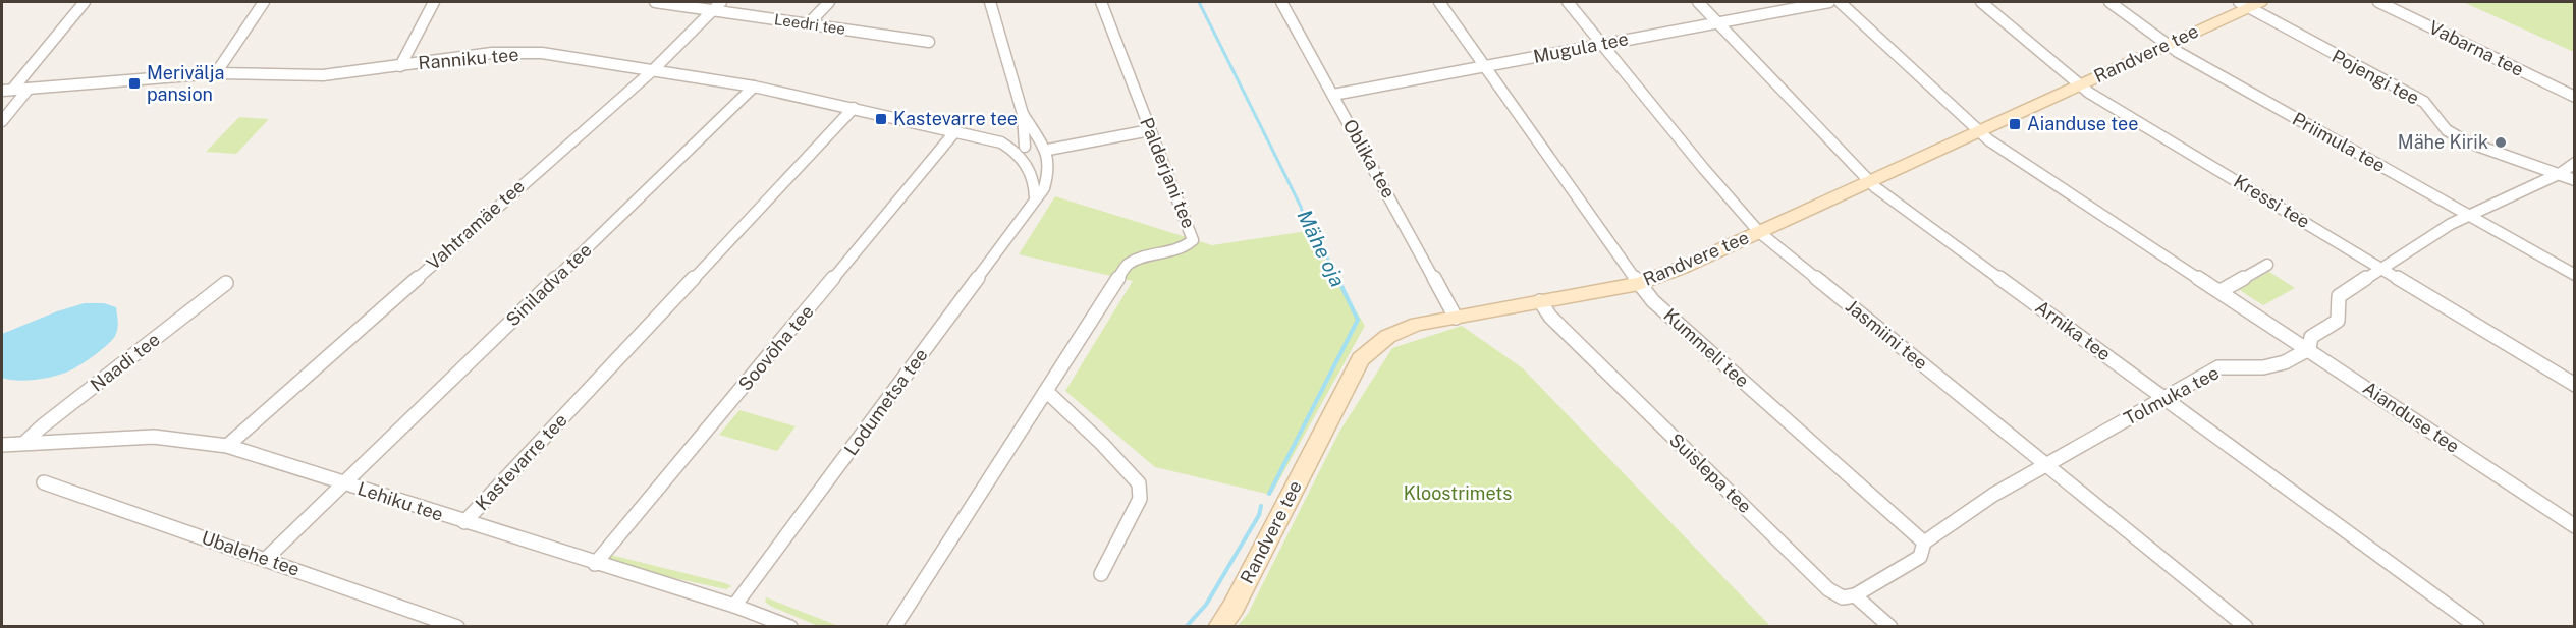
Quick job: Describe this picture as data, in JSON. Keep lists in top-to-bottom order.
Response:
{
  "streets": {
    "main road": ["Randvere tee"],
    "street": [
      "Leedri tee",
      "Mugula tee",
      "Vabarna tee",
      "Ranniku tee",
      "Pojengi tee",
      "Priimula tee",
      "Oblika tee",
      "Palderjani tee",
      "Kressi tee",
      "Vahtramäe tee",
      "Siniladva tee",
      "Arnika tee",
      "Jasmiini tee",
      "Soovõha tee",
      "Kummeli tee",
      "Naadi tee",
      "Tolmuka tee",
      "Lodumetsa tee",
      "Aianduse tee",
      "Kastevarre tee",
      "Suislepa tee",
      "Lehiku tee",
      "Ubalehe tee"
    ]
  },
  "crossings": [
    ["Leedri tee", "Vahtramäe tee"],
    ["Mugula tee", "Oblika tee"],
    ["Mugula tee", "Arnika tee"],
    ["Mugula tee", "Jasmiini tee"],
    ["Mugula tee", "Kummeli tee"],
    ["Randvere tee", "Pojengi tee"],
    ["Randvere tee", "Priimula tee"],
    ["Randvere tee", "Oblika tee"],
    ["Randvere tee", "Kressi tee"],
    ["Randvere tee", "Arnika tee"],
    ["Randvere tee", "Jasmiini tee"],
    ["Randvere tee", "Kummeli tee"],
    ["Randvere tee", "Aianduse tee"],
    ["Randvere tee", "Suislepa tee"],
    ["Ranniku tee", "Vahtramäe tee"],
    ["Ranniku tee", "Siniladva tee"],
    ["Ranniku tee", "Soovõha tee"],
    ["Ranniku tee", "Kastevarre tee"],
    ["Pojengi tee", "Tolmuka tee"],
    ["Priimula tee", "Tolmuka tee"],
    ["Kressi tee", "Tolmuka tee"],
    ["Vahtramäe tee", "Lehiku tee"],
    ["Siniladva tee", "Lehiku tee"],
    ["Siniladva tee", "Ubalehe tee"],
    ["Arnika tee", "Tolmuka tee"],
    ["Jasmiini tee", "Tolmuka tee"],
    ["Soovõha tee", "Lehiku tee"],
    ["Kummeli tee", "Tolmuka tee"],
    ["Naadi tee", "Lehiku tee"],
    ["Tolmuka tee", "Aianduse tee"],
    ["Tolmuka tee", "Suislepa tee"],
    ["Lodumetsa tee", "Lehiku tee"],
    ["Kastevarre tee", "Lehiku tee"]
  ],
  "water": ["Mähe oja"],
  "parks": ["Kloostrimets"],
  "places": {
    "transit": ["Merivälja pansion", "Kastevarre tee", "Aianduse tee"],
    "other": ["Mähe Kirik"]
  }
}
